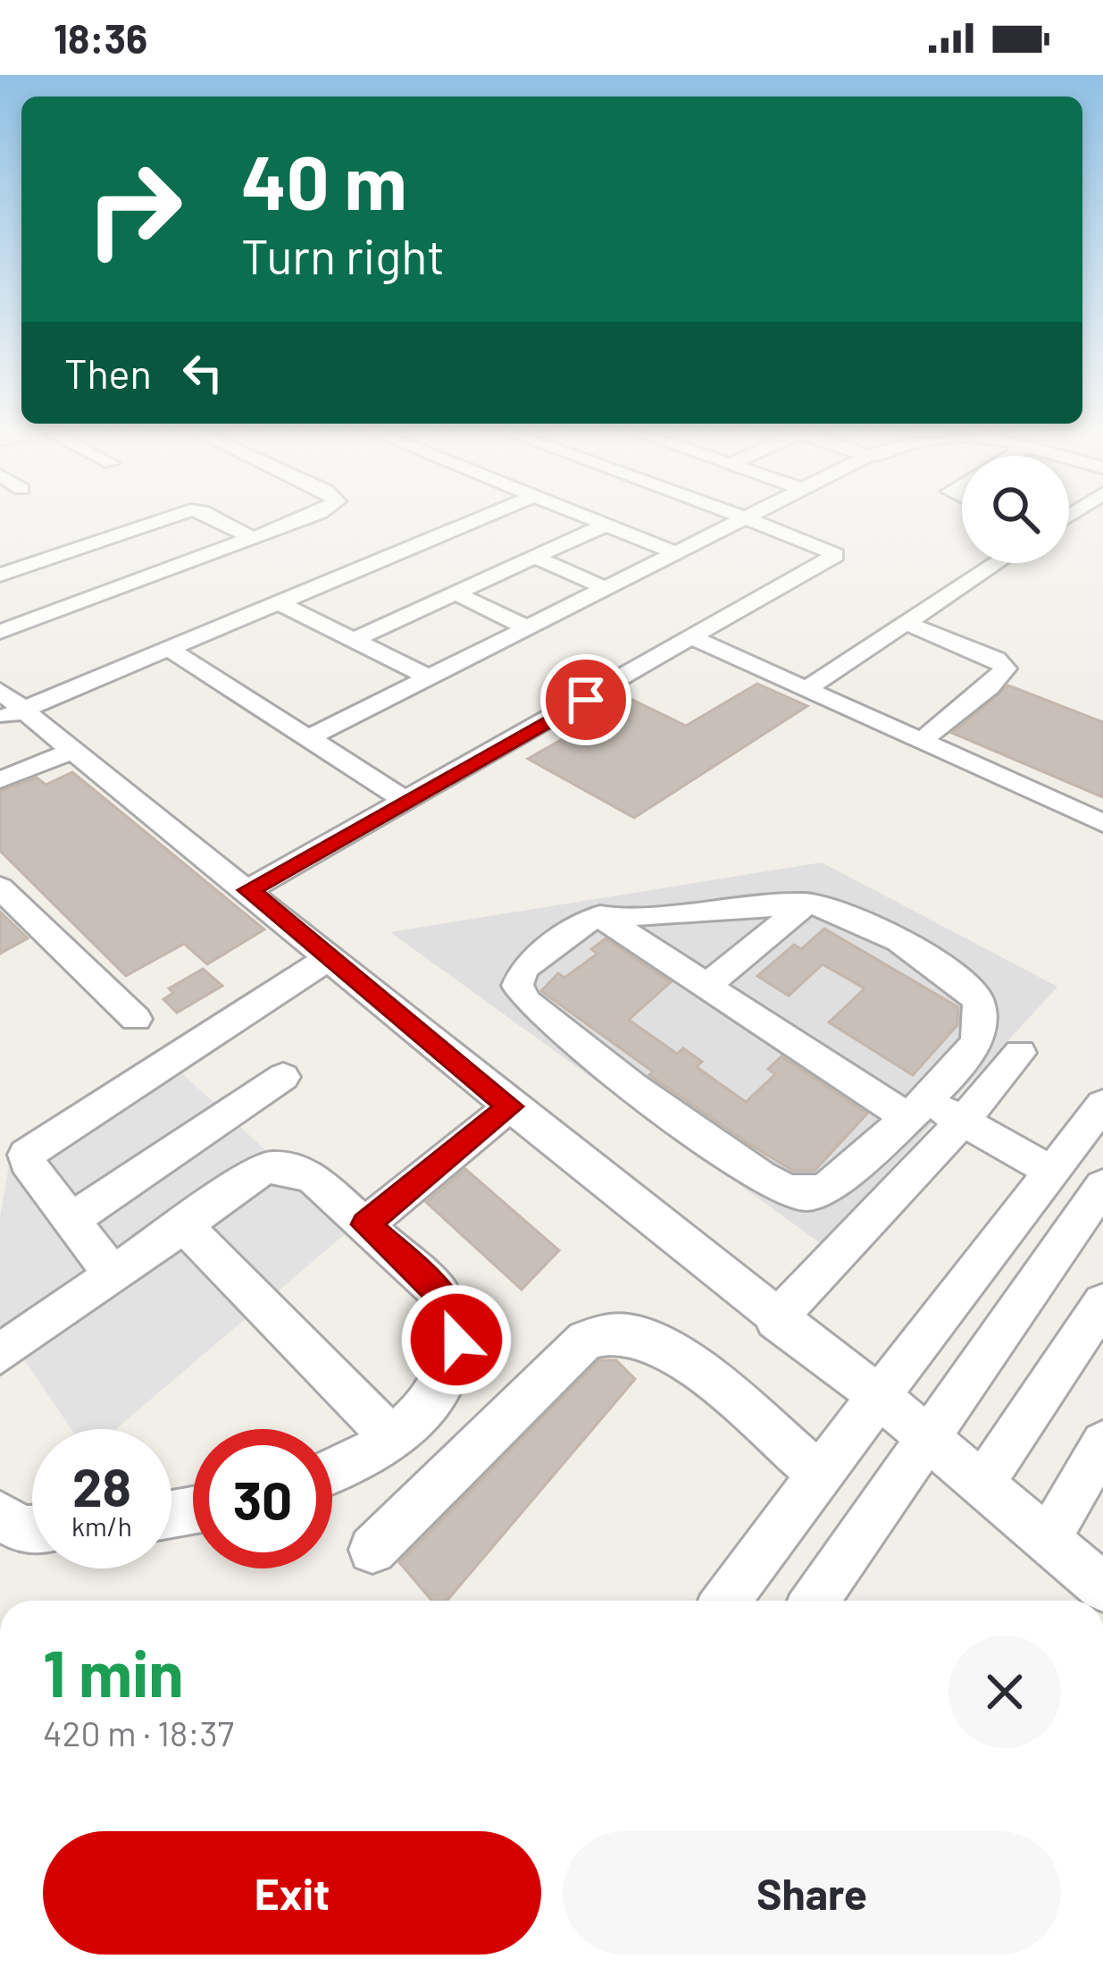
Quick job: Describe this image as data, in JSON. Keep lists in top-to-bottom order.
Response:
{
  "page": {
    "status": "18:36",
    "turn": ["40 m", "Turn right"],
    "then": "Then",
    "speed": "28 km/h",
    "limit": "30",
    "heading": ["1 min", "420 m · 18:37"],
    "buttons": ["Exit", "Share"]
  }
}
